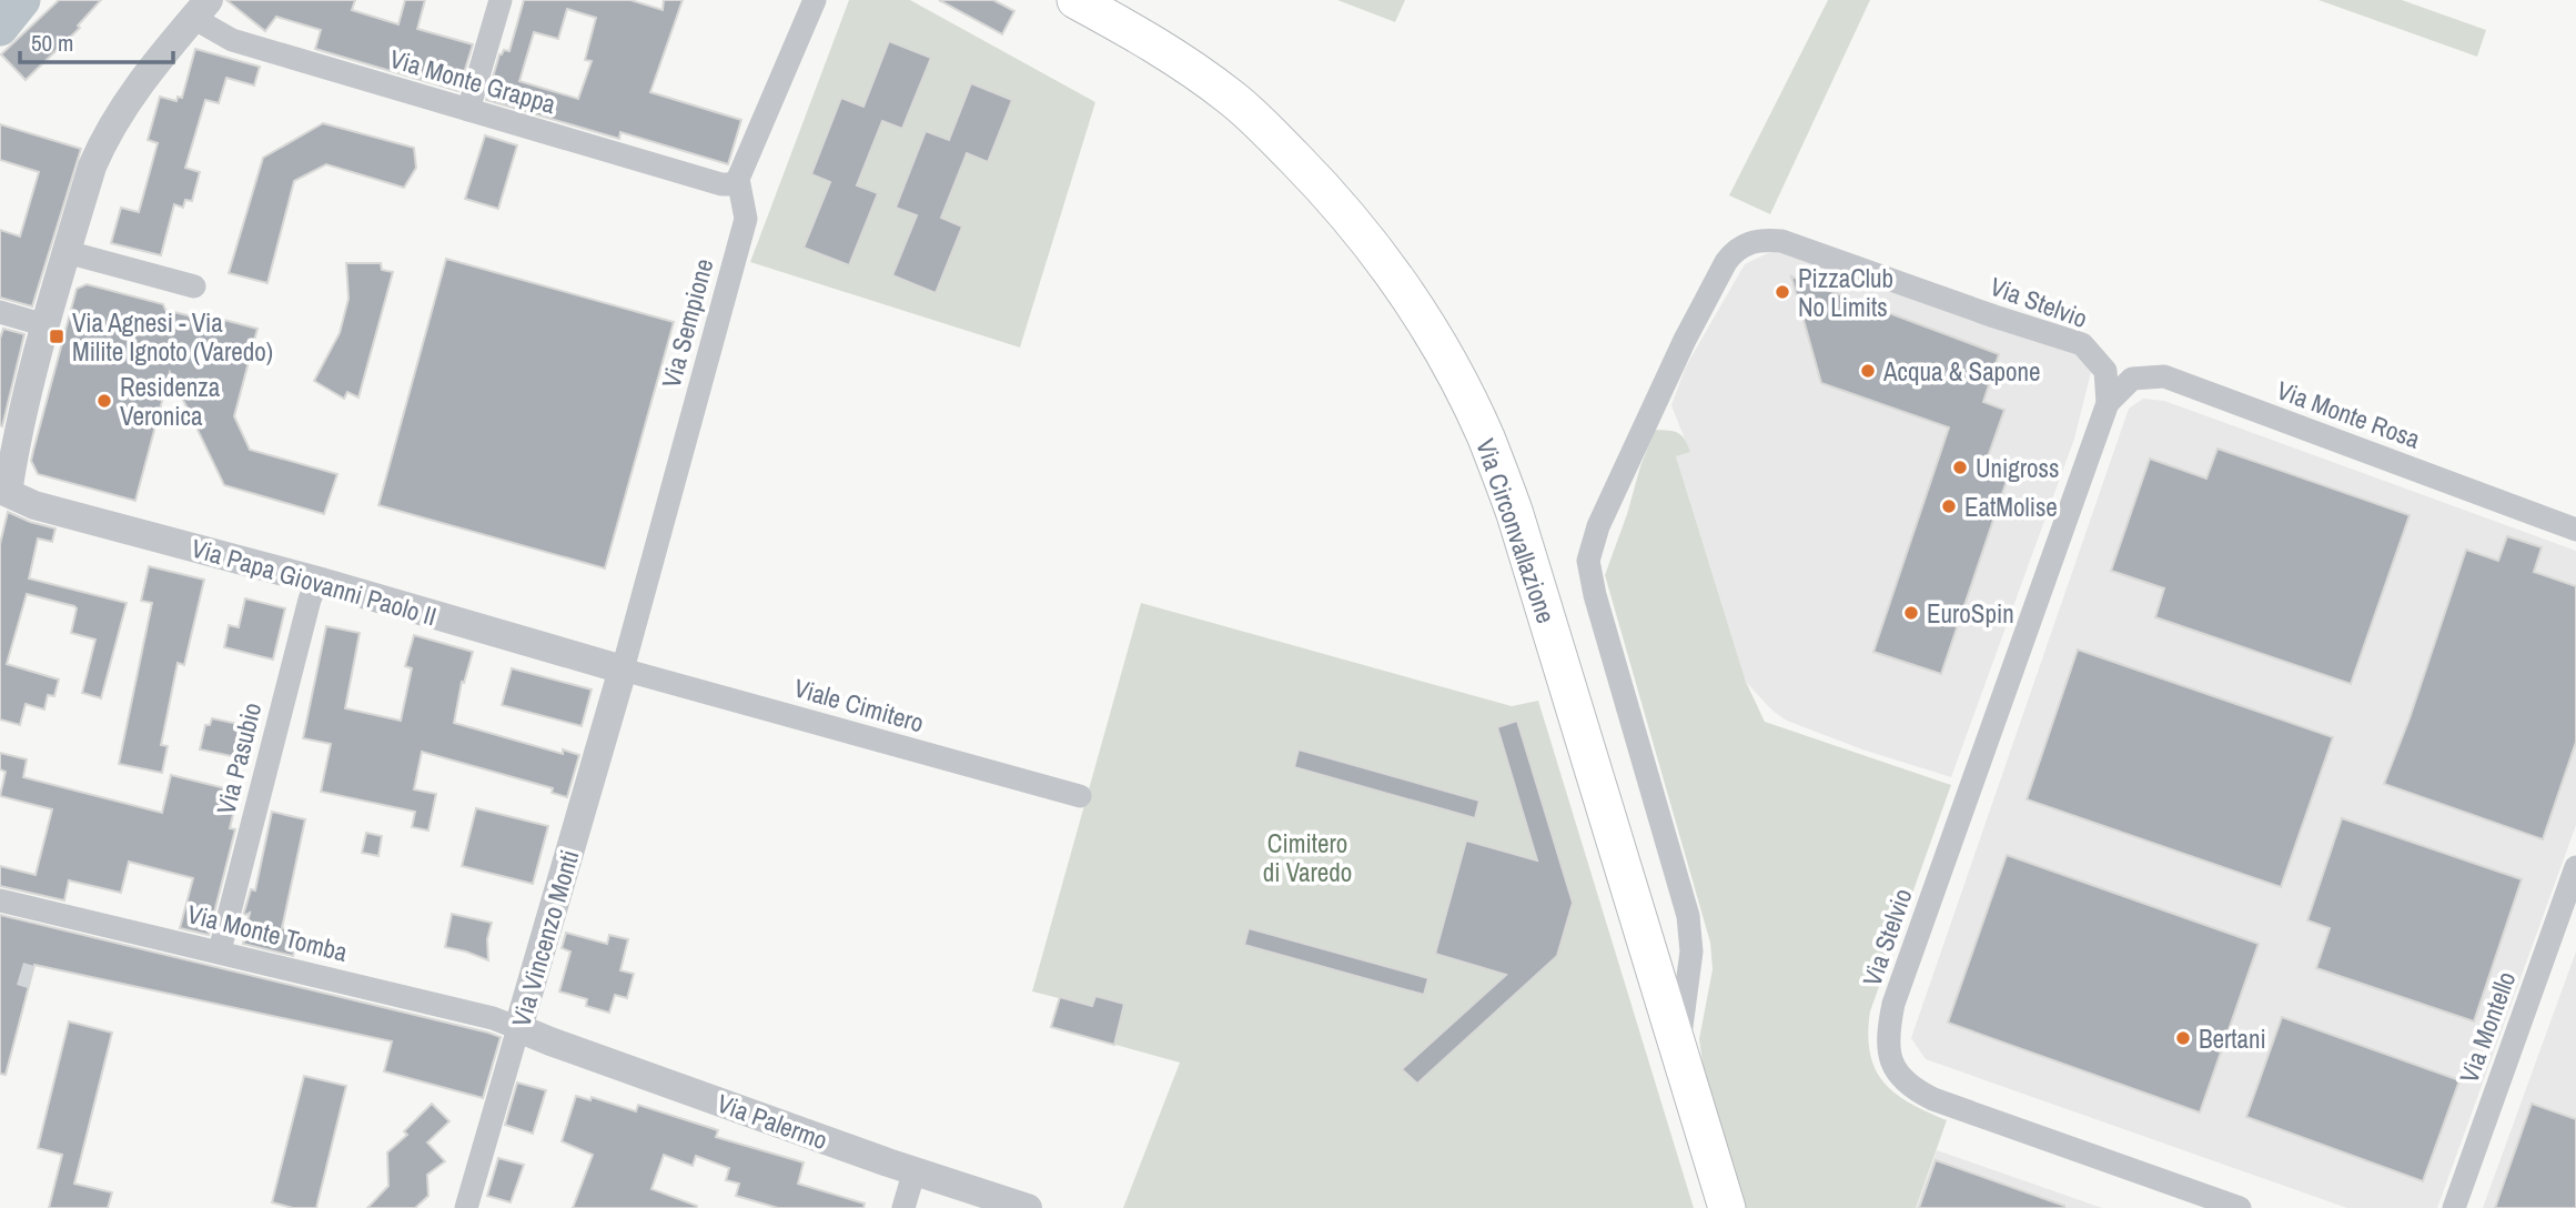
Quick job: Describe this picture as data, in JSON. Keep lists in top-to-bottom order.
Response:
{
  "streets": {
    "main road": ["Via Circonvallazione"],
    "street": [
      "Via Monte Grappa",
      "Via Stelvio",
      "Via Sempione",
      "Via Monte Rosa",
      "Via Papa Giovanni Paolo II",
      "Viale Cimitero",
      "Via Pasubio",
      "Via Monte Tomba",
      "Via Vincenzo Monti",
      "Via Montello",
      "Via Palermo"
    ]
  },
  "crossings": [
    ["Via Monte Grappa", "Via Sempione"],
    ["Via Stelvio", "Via Monte Rosa"],
    ["Via Stelvio", "Via Circonvallazione"],
    ["Via Sempione", "Via Papa Giovanni Paolo II"],
    ["Via Sempione", "Viale Cimitero"],
    ["Via Sempione", "Via Vincenzo Monti"],
    ["Via Papa Giovanni Paolo II", "Viale Cimitero"],
    ["Via Papa Giovanni Paolo II", "Via Pasubio"],
    ["Via Papa Giovanni Paolo II", "Via Vincenzo Monti"],
    ["Viale Cimitero", "Via Vincenzo Monti"],
    ["Via Pasubio", "Via Monte Tomba"],
    ["Via Monte Tomba", "Via Vincenzo Monti"],
    ["Via Monte Tomba", "Via Palermo"],
    ["Via Vincenzo Monti", "Via Palermo"]
  ],
  "parks": ["Cimitero di Varedo"],
  "places": {
    "other": [
      "PizzaClub No Limits",
      "Acqua & Sapone",
      "Residenza Veronica",
      "Unigross",
      "EatMolise",
      "EuroSpin",
      "Bertani"
    ],
    "transit": ["Via Agnesi - Via Milite Ignoto (Varedo)"]
  },
  "scale_bar": "50 m"
}
